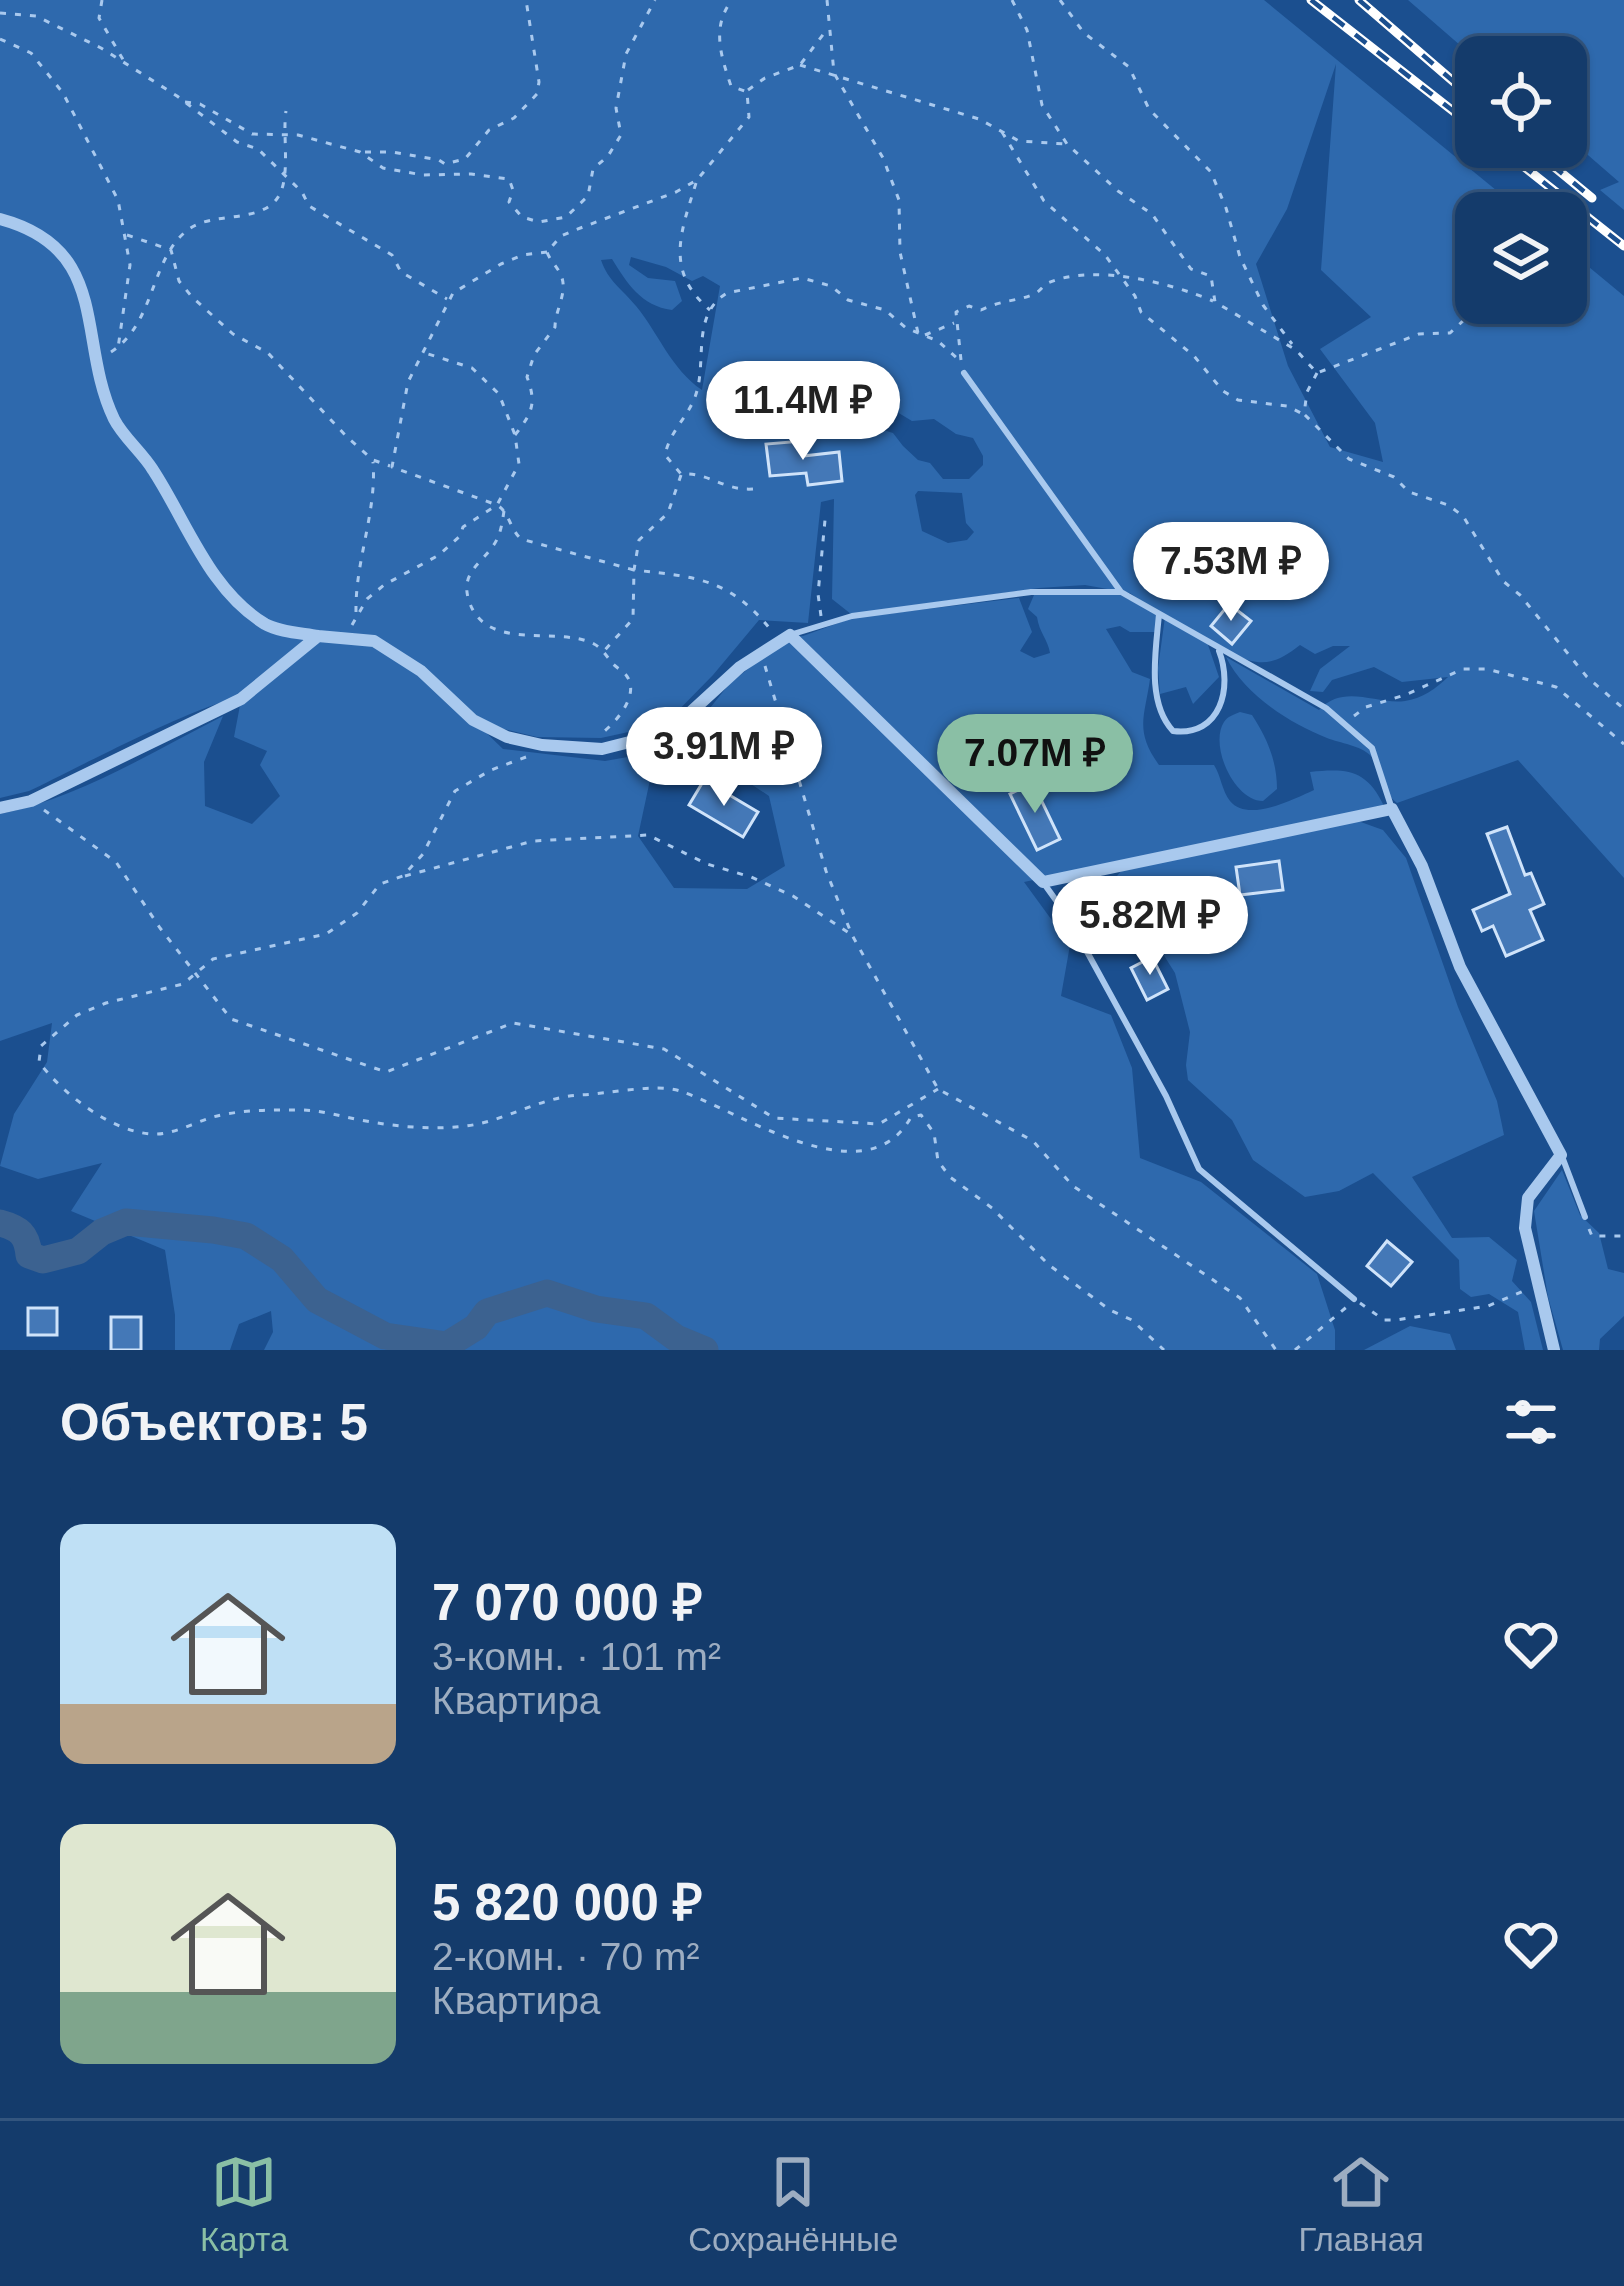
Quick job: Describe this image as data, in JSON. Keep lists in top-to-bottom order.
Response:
{
  "page": {
    "price": [
      "11.4M ₽",
      "7.53M ₽",
      "3.91M ₽",
      "7.07M ₽",
      "5.82M ₽"
    ],
    "heading": "Объектов: 5",
    "list": [
      {
        "name": "7 070 000 ₽",
        "note": "3-комн. · 101 m² · Квартира"
      },
      {
        "name": "5 820 000 ₽",
        "note": "2-комн. · 70 m² · Квартира"
      }
    ],
    "tabs": ["Карта", "Сохранённые", "Главная"]
  }
}
